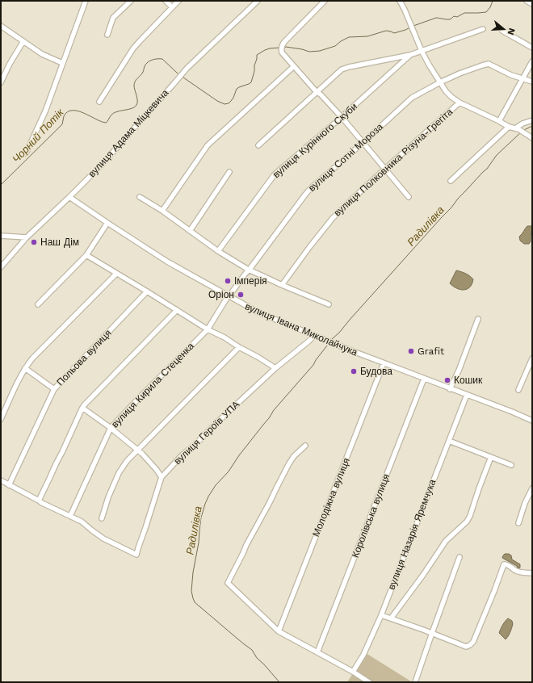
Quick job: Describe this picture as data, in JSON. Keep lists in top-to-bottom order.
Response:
{
  "streets": {
    "street": [
      "вулиця Адама Міцкевича",
      "вулиця Курінного Скуби",
      "вулиця Сотні Мороза",
      "вулиця Полковника Різуна-Грегіта",
      "вулиця Івана Миколайчука",
      "Польова вулиця",
      "вулиця Кирила Стеценка",
      "вулиця Героїв УПА",
      "Молодіжна вулиця",
      "Королівська вулиця",
      "вулиця Назарія Яремчука"
    ]
  },
  "crossings": [
    ["вулиця Адама Міцкевича", "вулиця Івана Миколайчука"],
    ["вулиця Сотні Мороза", "вулиця Івана Миколайчука"],
    ["вулиця Сотні Мороза", "вулиця Кирила Стеценка"],
    ["вулиця Івана Миколайчука", "вулиця Героїв УПА"],
    ["вулиця Івана Миколайчука", "Молодіжна вулиця"],
    ["вулиця Івана Миколайчука", "Королівська вулиця"],
    ["вулиця Івана Миколайчука", "вулиця Назарія Яремчука"],
    ["вулиця Кирила Стеценка", "вулиця Героїв УПА"]
  ],
  "water": ["Чорний Потік", "Радилівка"],
  "places": [
    "Наш Дім",
    "Імперія",
    "Оріон",
    "Grafit",
    "Будова",
    "Кошик"
  ],
  "north": "right"
}
